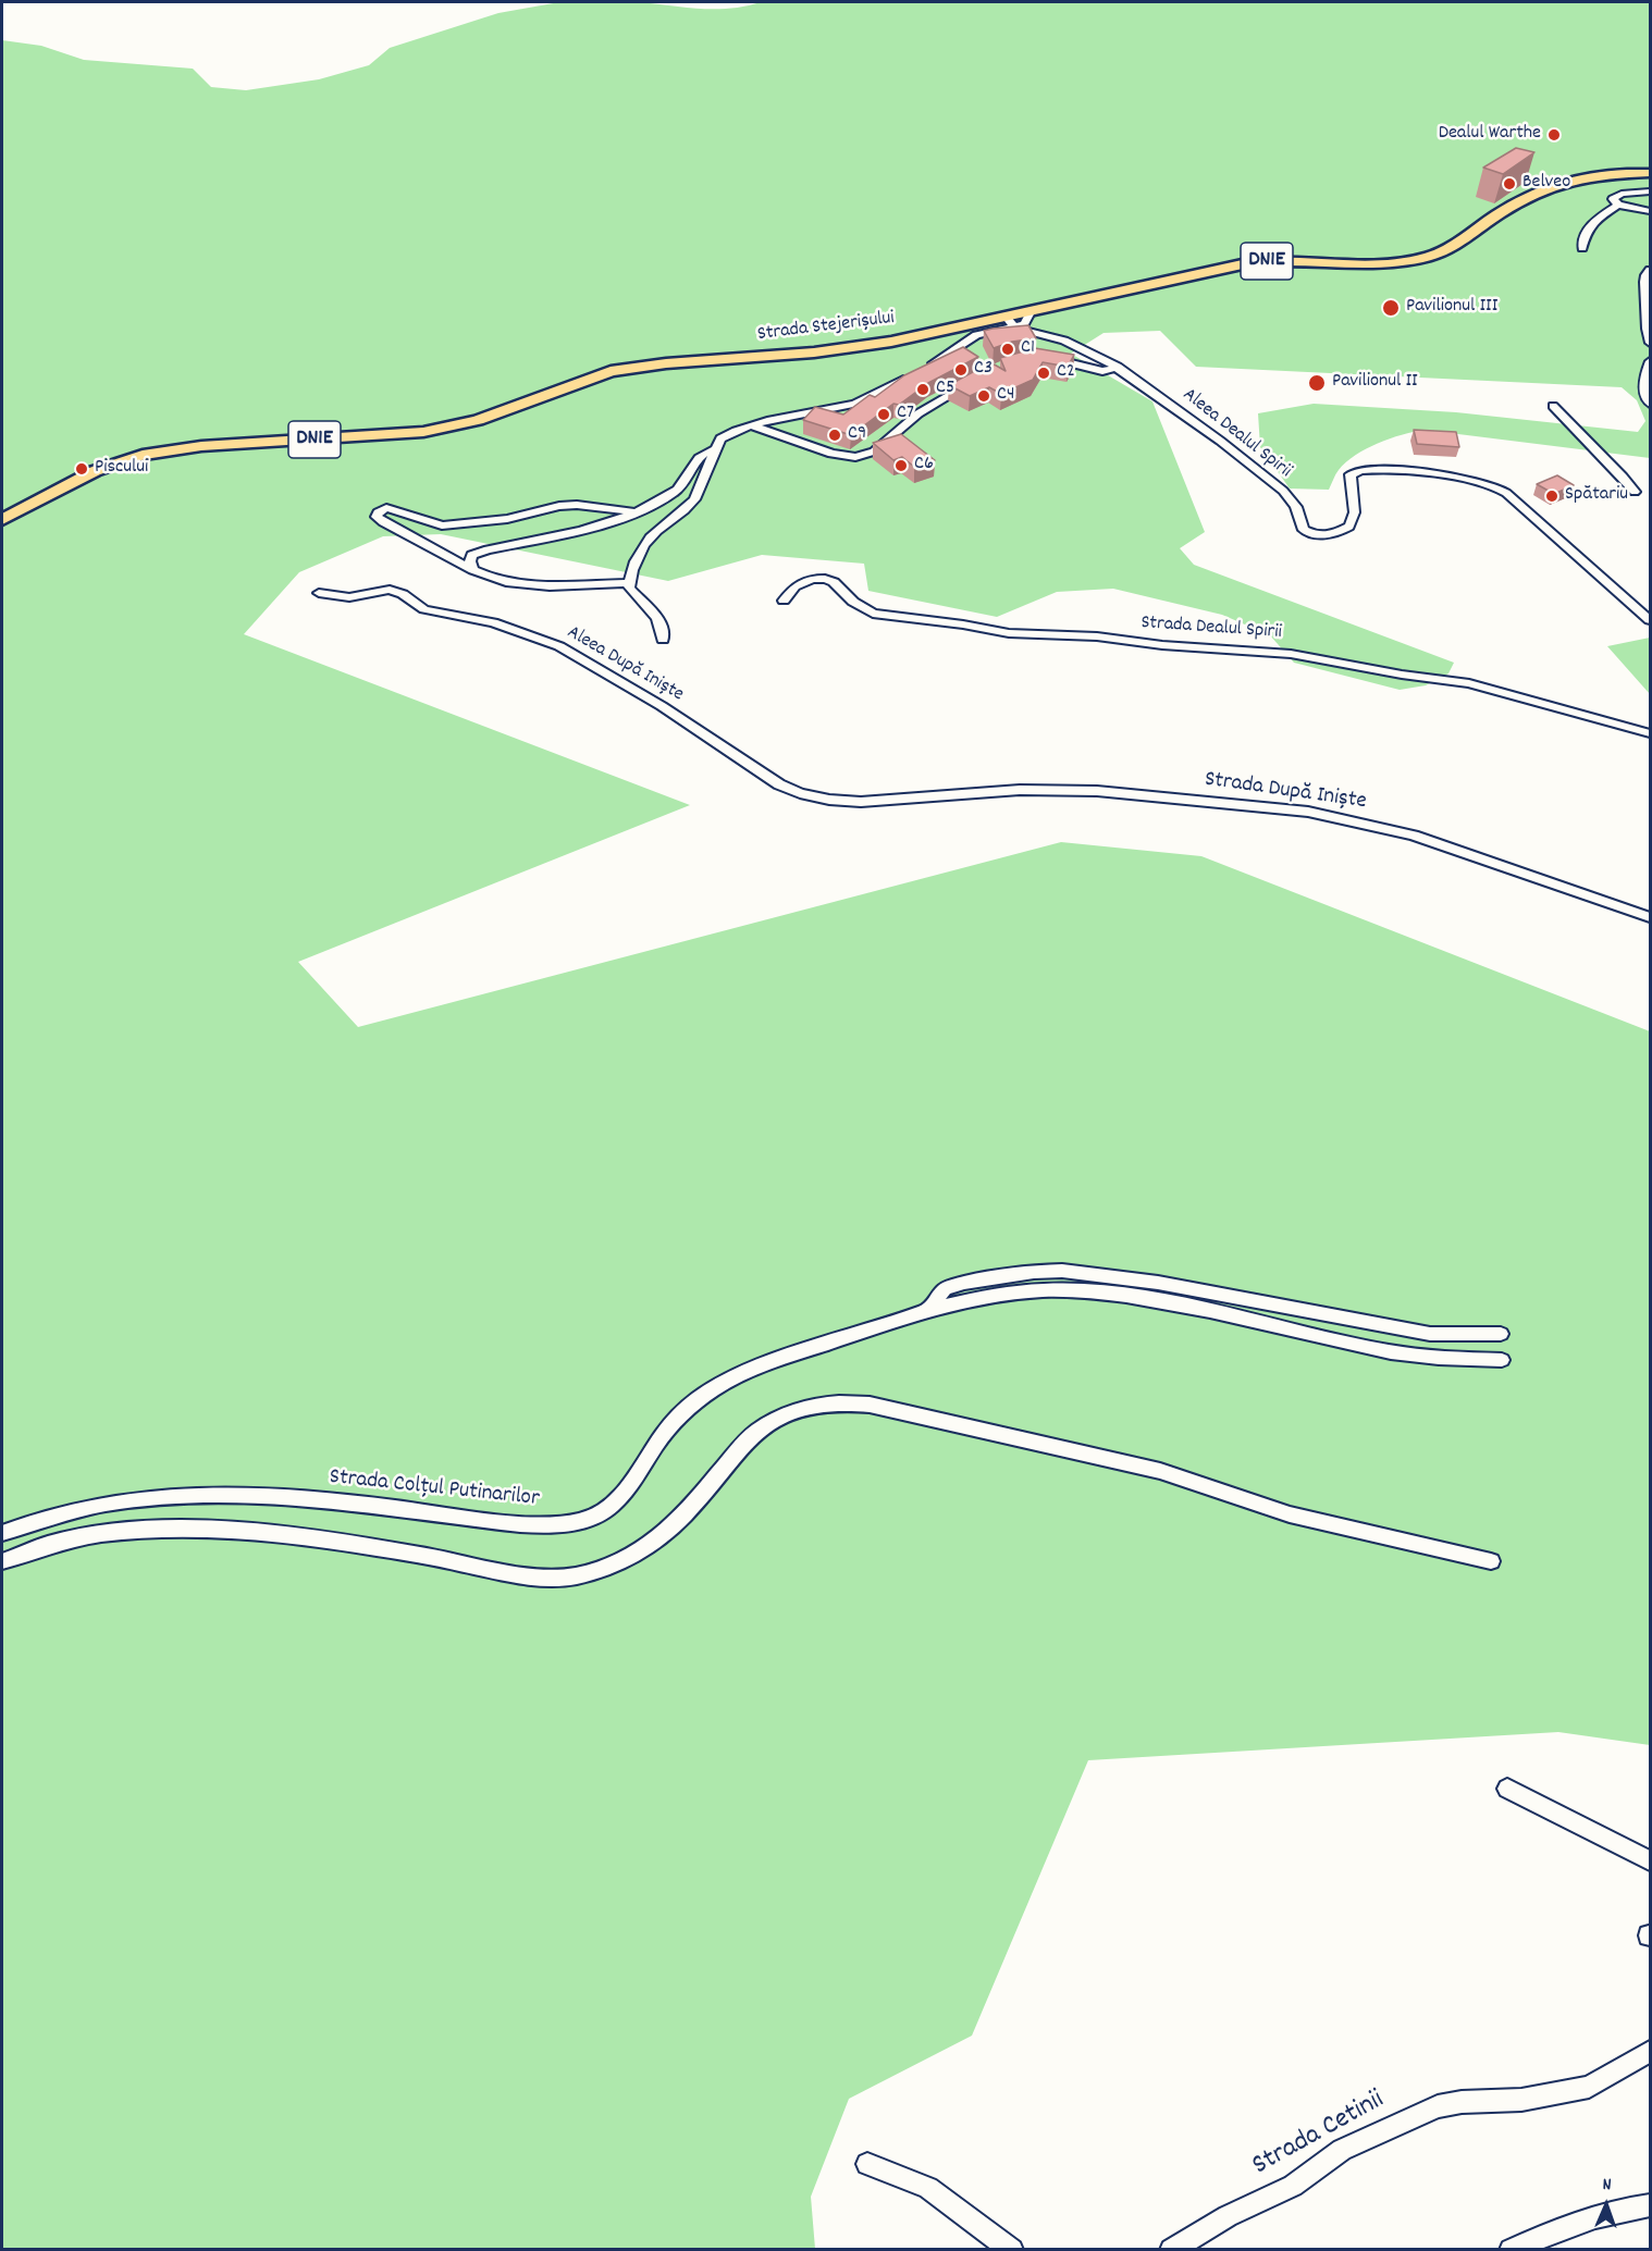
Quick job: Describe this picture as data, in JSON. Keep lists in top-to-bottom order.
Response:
{
  "streets": {
    "main road": ["DN1E", "Strada Stejerișului"],
    "street": [
      "Aleea Dealul Spirii",
      "Strada Dealul Spirii",
      "Aleea După Iniște",
      "Strada După Iniște",
      "Strada Colțul Putinarilor",
      "Strada Cetinii"
    ]
  },
  "crossings": [
    ["Strada Stejerișului", "Aleea Dealul Spirii"],
    ["Aleea După Iniște", "Strada După Iniște"]
  ],
  "places": [
    "Dealul Warthe",
    "Belveo",
    "Pavilionul III",
    "C1",
    "C3",
    "C2",
    "Pavilionul II",
    "C5",
    "C4",
    "C7",
    "C9",
    "C6",
    "Piscului",
    "Spătariu"
  ],
  "north": "top"
}
